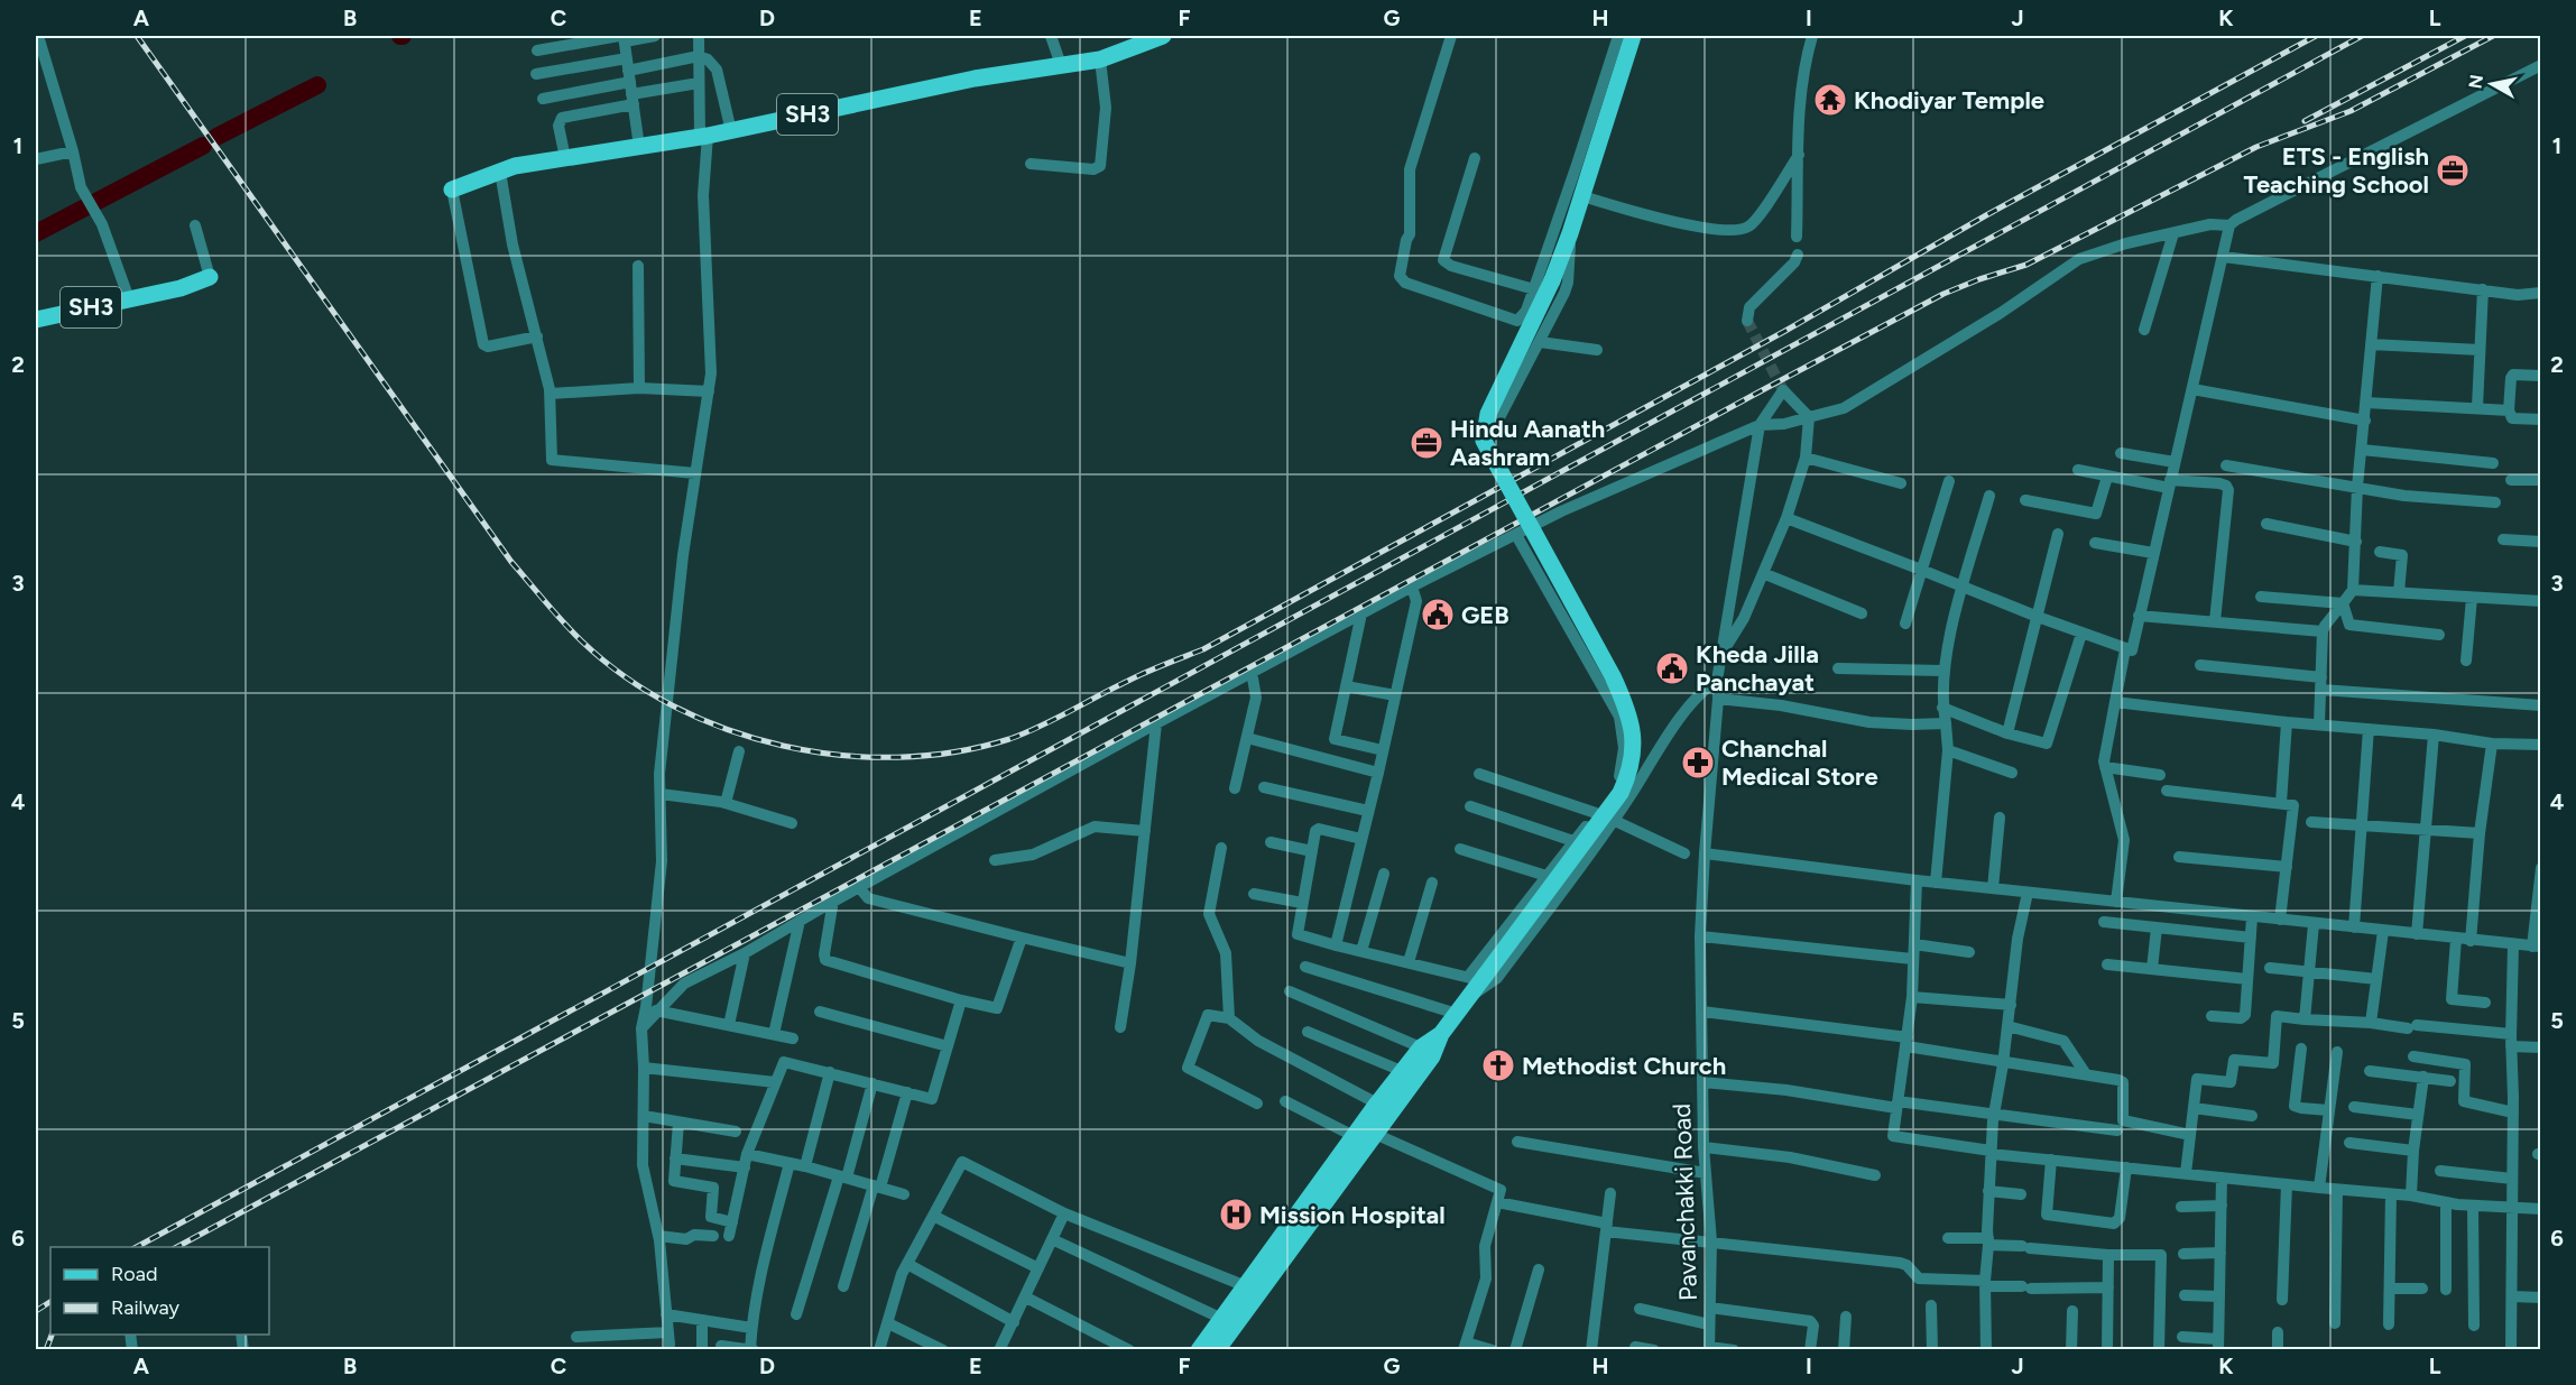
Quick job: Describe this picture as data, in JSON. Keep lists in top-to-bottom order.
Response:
{
  "streets": {
    "main road": ["SH3"],
    "street": ["Pavanchakki Road"]
  },
  "places": {
    "temple": ["Khodiyar Temple"],
    "office": ["ETS - English Teaching School", "Hindu Aanath Aashram"],
    "public building": ["GEB", "Kheda Jilla Panchayat"],
    "pharmacy": ["Chanchal Medical Store"],
    "church": ["Methodist Church"],
    "hospital": ["Mission Hospital"]
  },
  "legend": ["Road", "Railway"],
  "north": "left",
  "grid": {
    "columns": [
      "A",
      "B",
      "C",
      "D",
      "E",
      "F",
      "G",
      "H",
      "I",
      "J",
      "K",
      "L"
    ],
    "rows": [
      "1",
      "2",
      "3",
      "4",
      "5",
      "6"
    ]
  }
}
